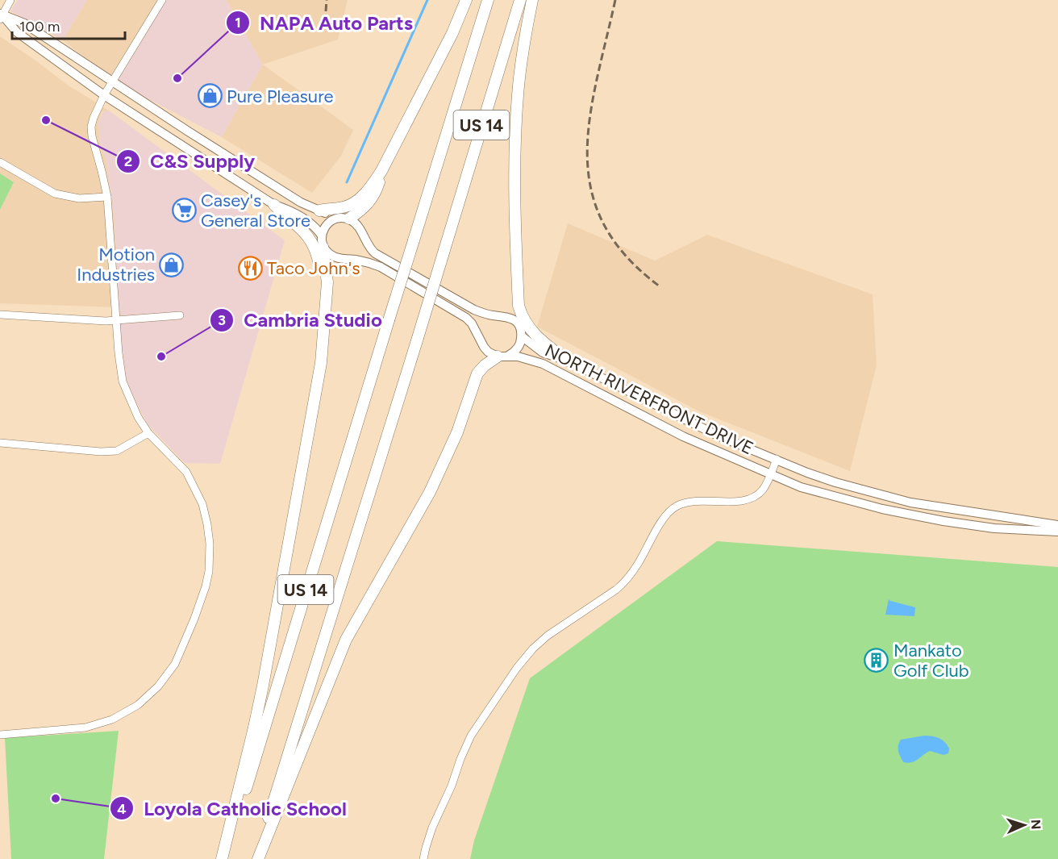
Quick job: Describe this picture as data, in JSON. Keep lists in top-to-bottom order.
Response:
{
  "streets": {
    "highway": ["US 14"],
    "main road": ["NORTH RIVERFRONT DRIVE"]
  },
  "places": {
    "other": [
      "NAPA Auto Parts",
      "C&S Supply",
      "Cambria Studio",
      "Loyola Catholic School"
    ],
    "shop": ["Pure Pleasure", "Motion Industries"],
    "supermarket": ["Casey's General Store"],
    "restaurant": ["Taco John's"],
    "building": ["Mankato Golf Club"]
  },
  "scale_bar": "100 m",
  "north": "right"
}
